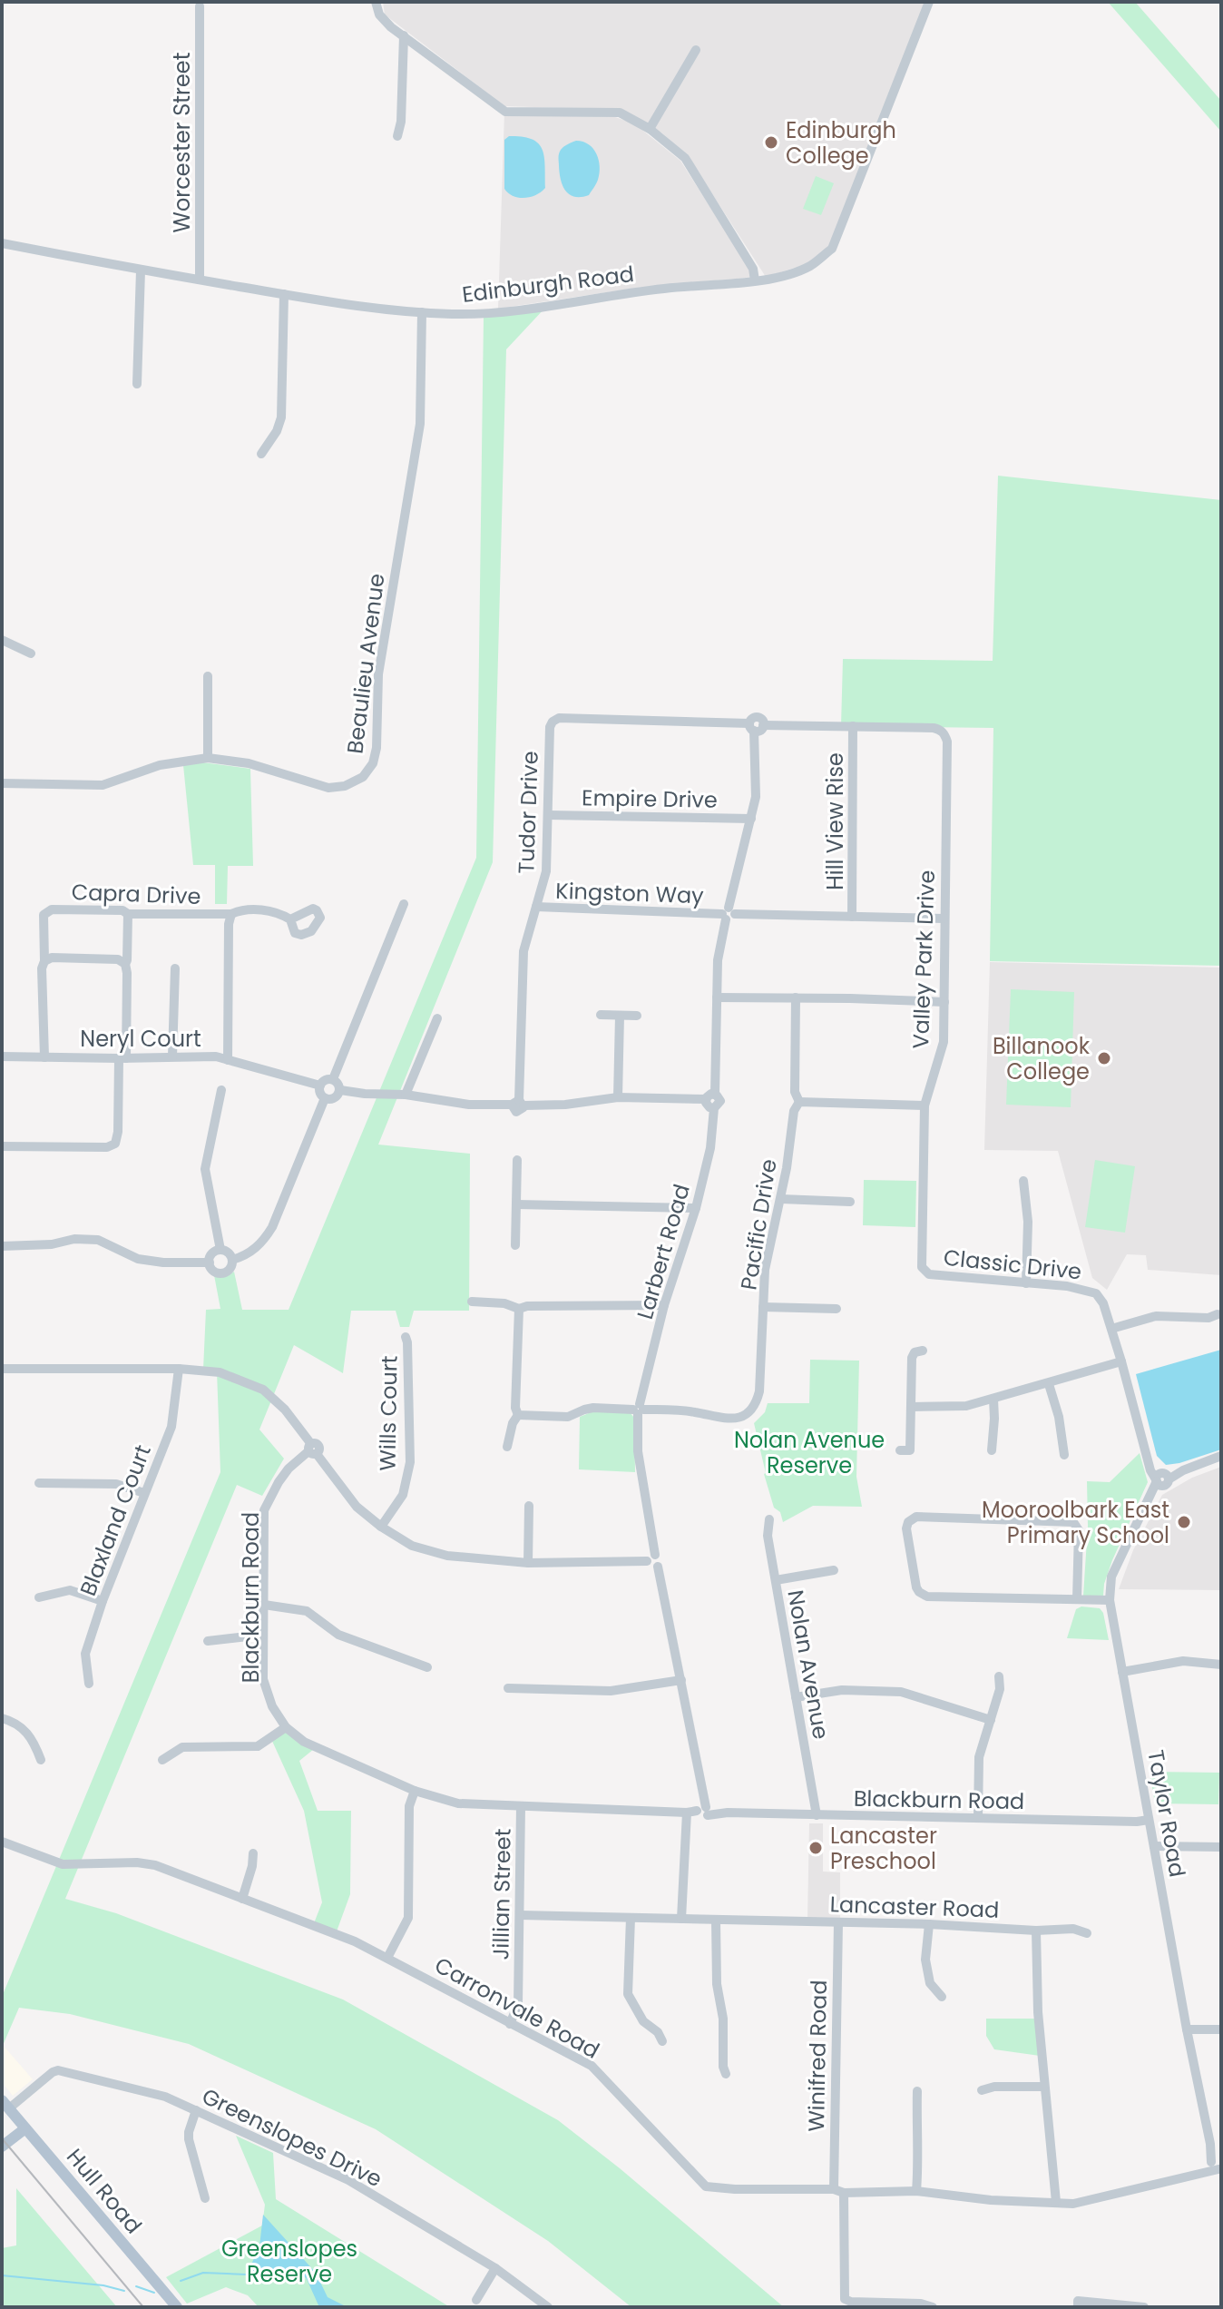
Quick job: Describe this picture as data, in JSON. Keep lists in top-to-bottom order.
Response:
{
  "streets": {
    "main road": ["Hull Road"],
    "street": [
      "Worcester Street",
      "Edinburgh Road",
      "Beaulieu Avenue",
      "Empire Drive",
      "Tudor Drive",
      "Hill View Rise",
      "Kingston Way",
      "Capra Drive",
      "Valley Park Drive",
      "Neryl Court",
      "Pacific Drive",
      "Larbert Road",
      "Classic Drive",
      "Wills Court",
      "Blaxland Court",
      "Blackburn Road",
      "Nolan Avenue",
      "Taylor Road",
      "Jillian Street",
      "Lancaster Road",
      "Carronvale Road",
      "Winifred Road",
      "Greenslopes Drive"
    ]
  },
  "crossings": [
    ["Worcester Street", "Edinburgh Road"],
    ["Edinburgh Road", "Beaulieu Avenue"],
    ["Empire Drive", "Tudor Drive"],
    ["Tudor Drive", "Hill View Rise"],
    ["Tudor Drive", "Kingston Way"],
    ["Tudor Drive", "Valley Park Drive"],
    ["Hill View Rise", "Kingston Way"],
    ["Kingston Way", "Valley Park Drive"],
    ["Valley Park Drive", "Classic Drive"],
    ["Pacific Drive", "Larbert Road"],
    ["Blackburn Road", "Nolan Avenue"],
    ["Blackburn Road", "Taylor Road"],
    ["Blackburn Road", "Jillian Street"],
    ["Taylor Road", "Carronvale Road"],
    ["Jillian Street", "Lancaster Road"],
    ["Jillian Street", "Carronvale Road"],
    ["Lancaster Road", "Winifred Road"],
    ["Carronvale Road", "Winifred Road"],
    ["Greenslopes Drive", "Hull Road"]
  ],
  "parks": ["Nolan Avenue Reserve", "Greenslopes Reserve"],
  "places": [
    "Edinburgh College",
    "Billanook College",
    "Mooroolbark East Primary School",
    "Lancaster Preschool"
  ]
}
